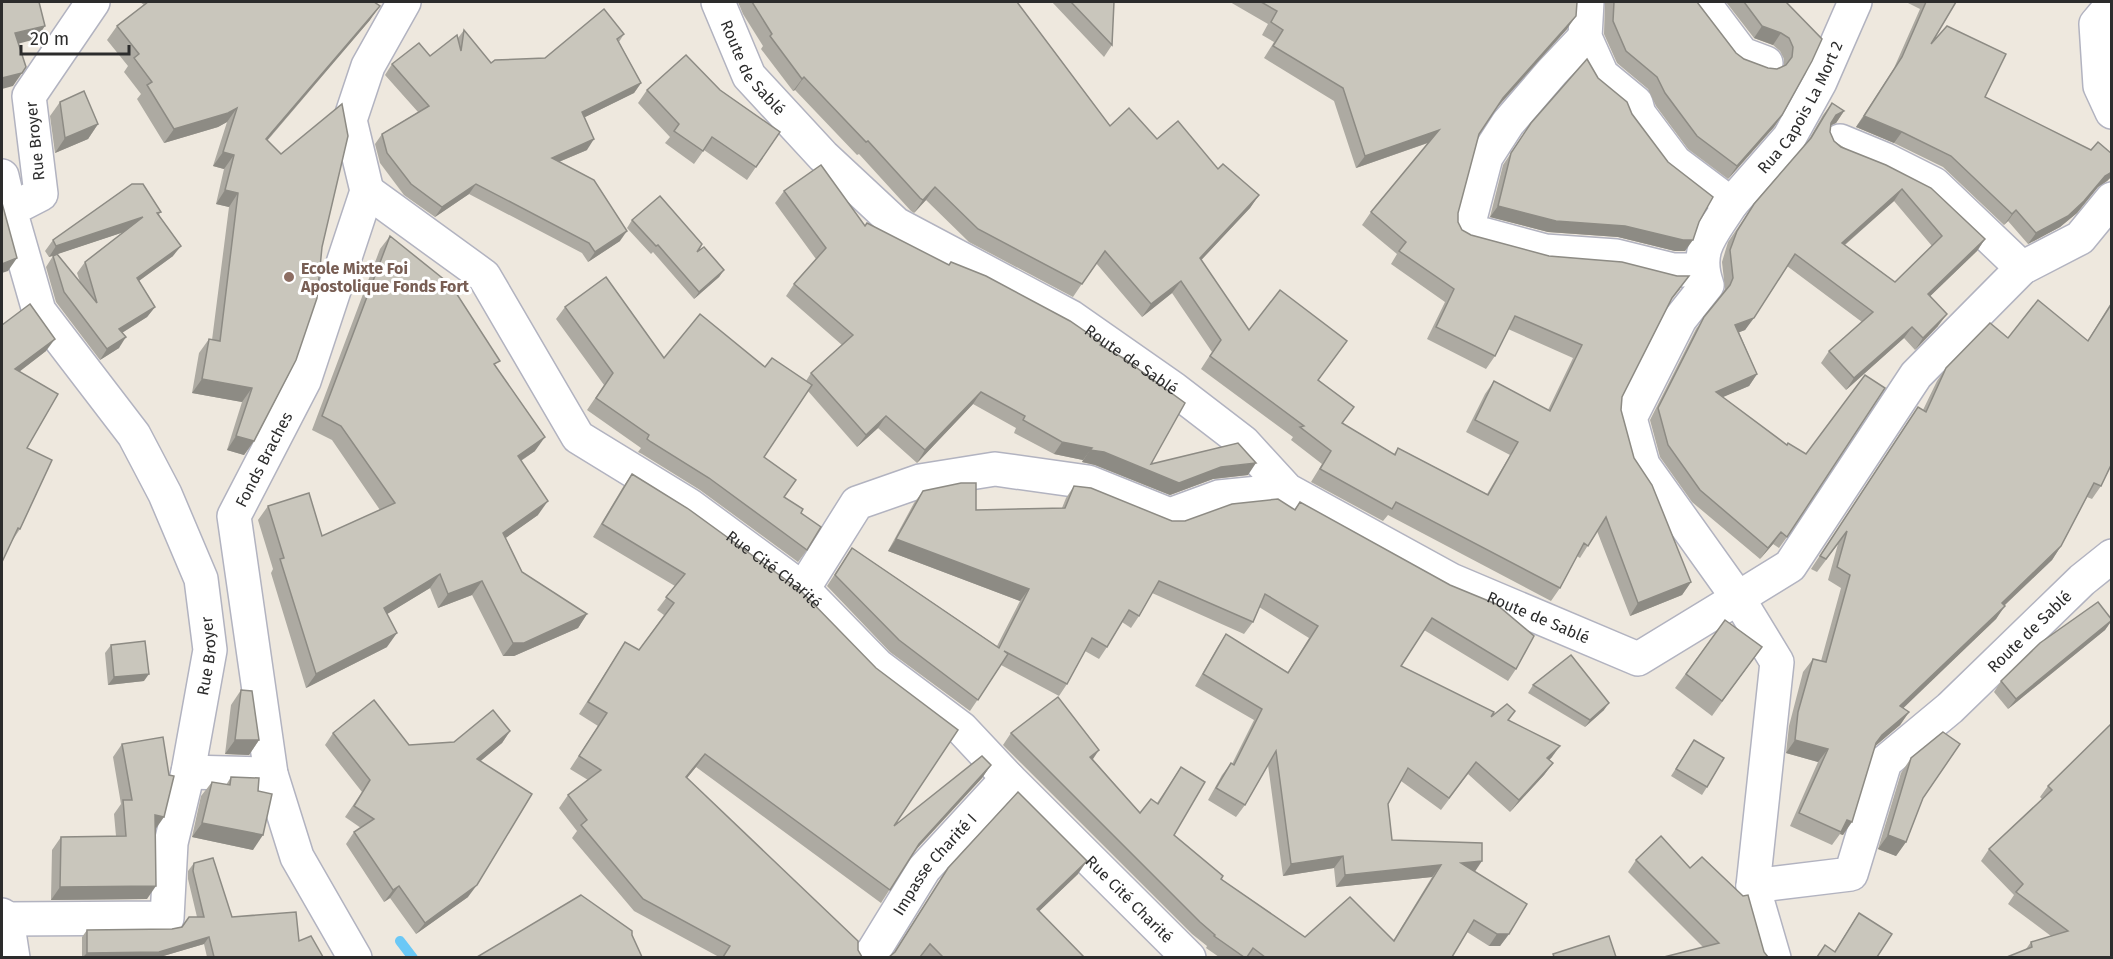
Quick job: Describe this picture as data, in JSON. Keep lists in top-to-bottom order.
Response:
{
  "streets": {
    "street": [
      "Route de Sablé",
      "Rua Capois La Mort 2",
      "Rue Broyer",
      "Fonds Braches",
      "Rue Cité Charité",
      "Impasse Charité I"
    ]
  },
  "crossings": [
    ["Route de Sablé", "Rua Capois La Mort 2"],
    ["Fonds Braches", "Rue Cité Charité"],
    ["Rue Cité Charité", "Impasse Charité I"]
  ],
  "places": ["Ecole Mixte Foi Apostolique Fonds Fort"],
  "scale_bar": "20 m"
}
